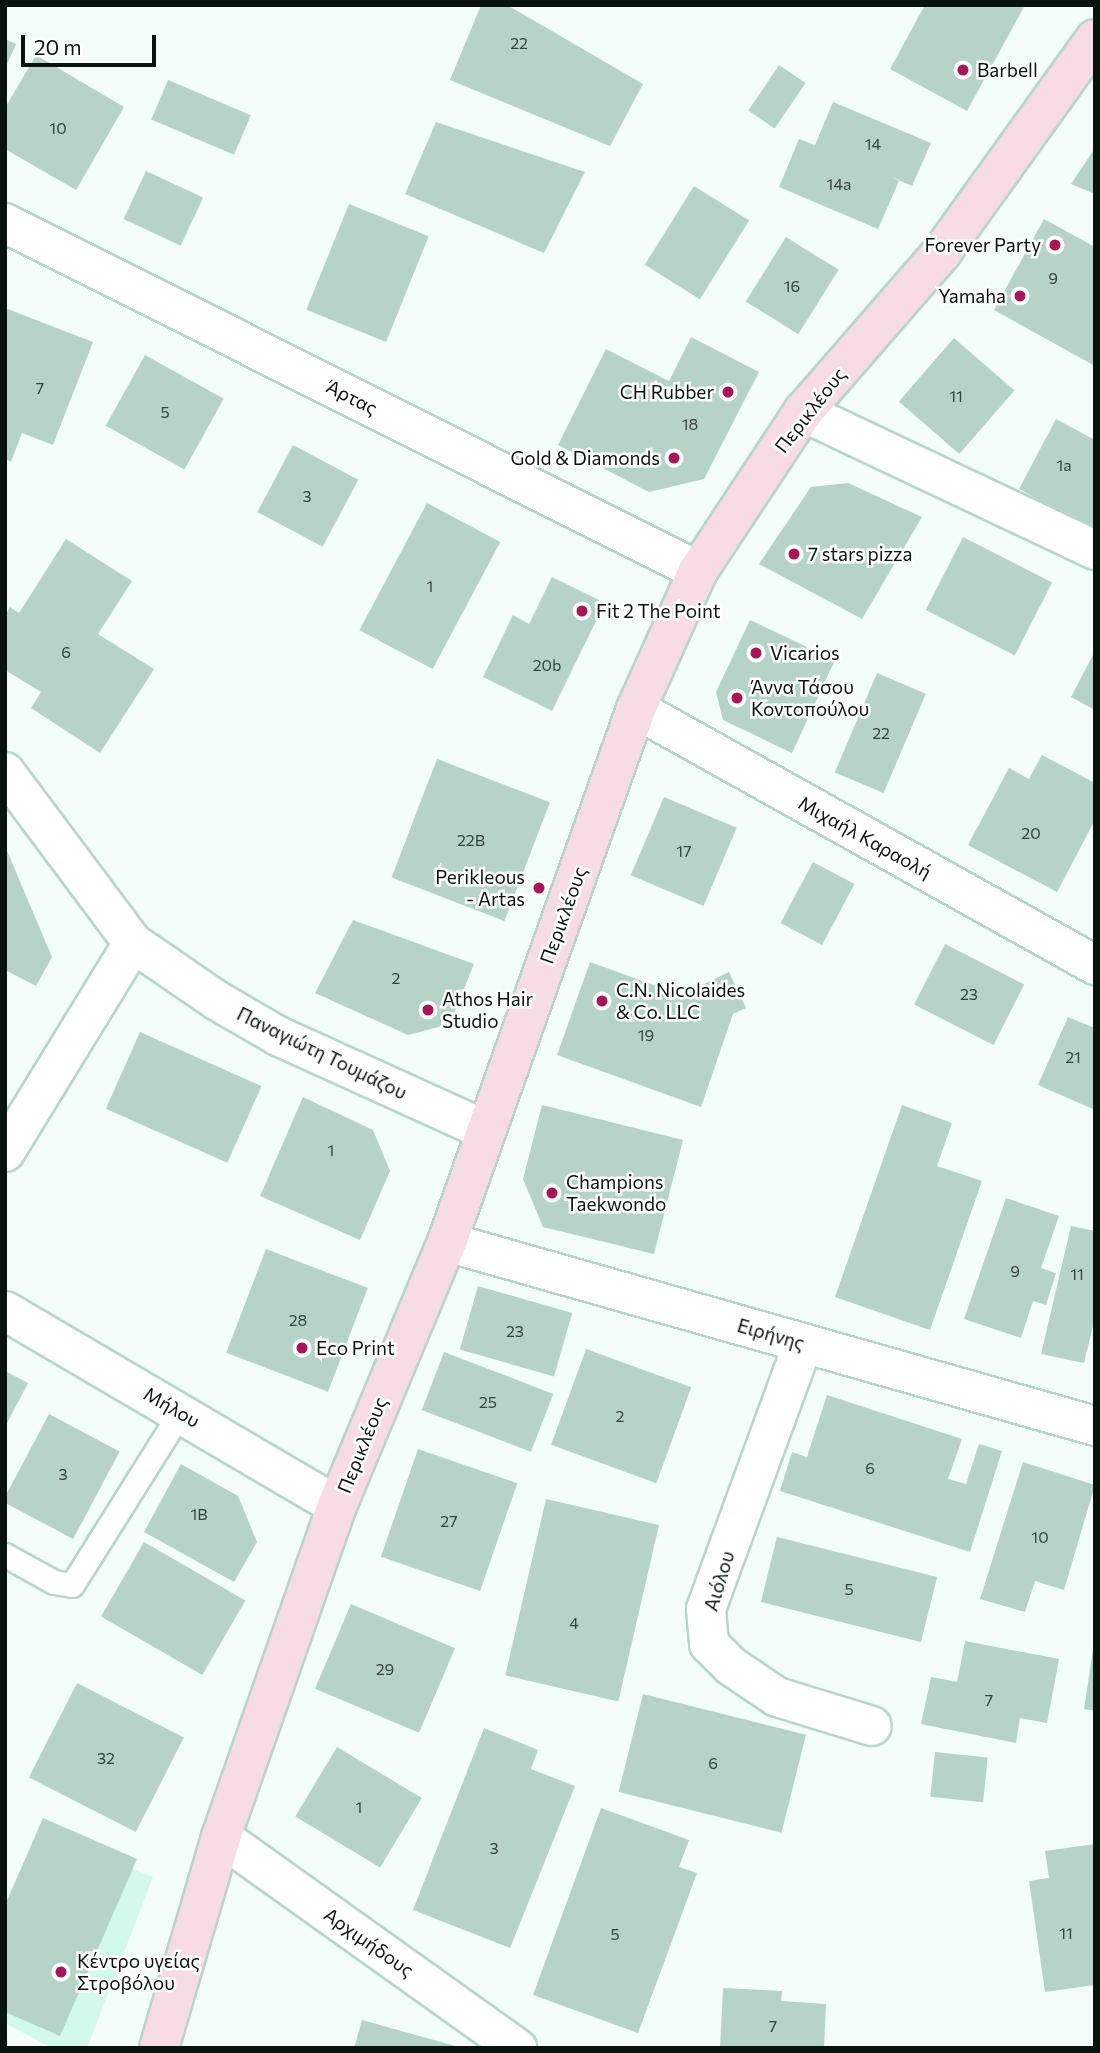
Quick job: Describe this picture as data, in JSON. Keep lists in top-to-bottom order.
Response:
{
  "streets": {
    "main road": ["Περικλέους"],
    "street": [
      "Άρτας",
      "Μιχαήλ Καραολή",
      "Παναγιώτη Τουμάζου",
      "Ειρήνης",
      "Μήλου",
      "Αιόλου",
      "Αρχιμήδους"
    ]
  },
  "crossings": [
    ["Άρτας", "Περικλέους"],
    ["Περικλέους", "Μιχαήλ Καραολή"],
    ["Περικλέους", "Παναγιώτη Τουμάζου"],
    ["Περικλέους", "Ειρήνης"],
    ["Περικλέους", "Μήλου"],
    ["Περικλέους", "Αρχιμήδους"],
    ["Ειρήνης", "Αιόλου"]
  ],
  "places": [
    "Barbell",
    "Forever Party",
    "Yamaha",
    "CH Rubber",
    "Gold & Diamonds",
    "7 stars pizza",
    "Fit 2 The Point",
    "Vicarios",
    "Άννα Τάσου Κοντοπούλου",
    "Perikleous - Artas",
    "C.N. Nicolaides & Co. LLC",
    "Athos Hair Studio",
    "Champions Taekwondo",
    "Eco Print",
    "Κέντρο υγείας Στροβόλου"
  ],
  "house_numbers": [
    "22",
    "10",
    "14",
    "14a",
    "9",
    "16",
    "7",
    "11",
    "5",
    "18",
    "1a",
    "3",
    "1",
    "6",
    "20b",
    "22",
    "20",
    "22B",
    "17",
    "2",
    "23",
    "19",
    "21",
    "1",
    "9",
    "11",
    "28",
    "23",
    "25",
    "2",
    "6",
    "3",
    "1B",
    "27",
    "10",
    "5",
    "4",
    "29",
    "7",
    "32",
    "6",
    "1",
    "3",
    "11",
    "5",
    "7"
  ],
  "scale_bar": "20 m"
}
